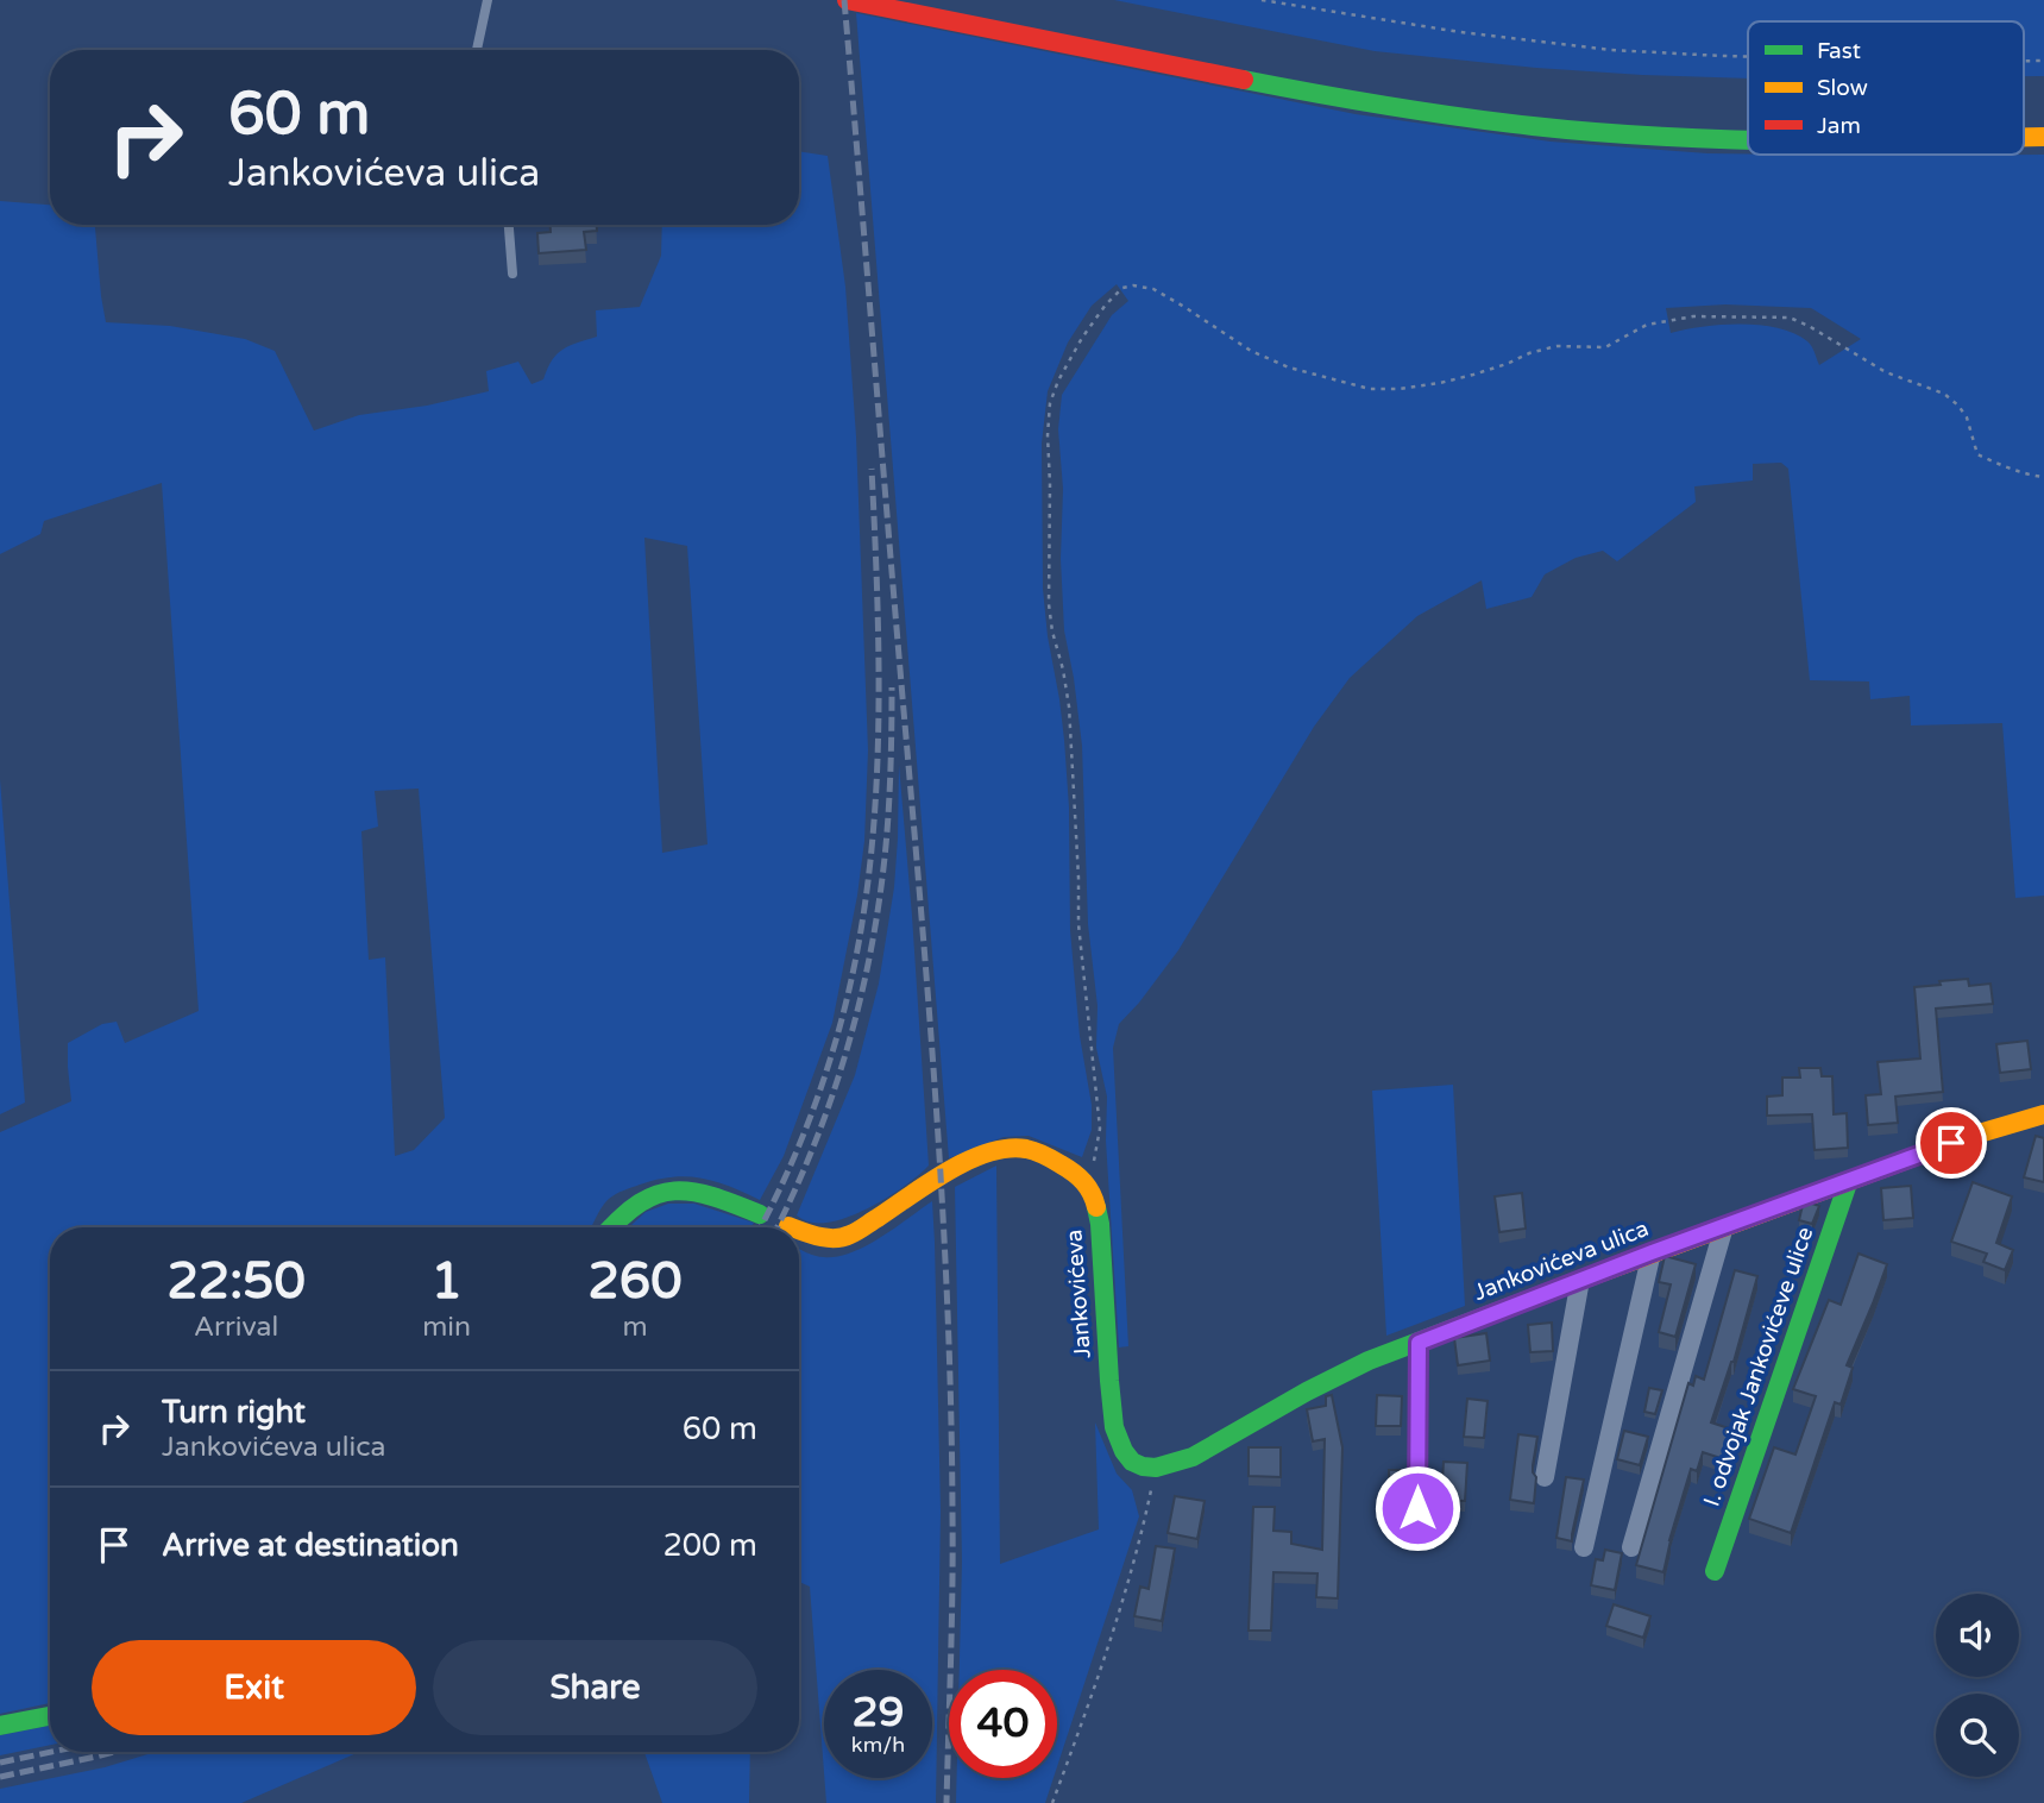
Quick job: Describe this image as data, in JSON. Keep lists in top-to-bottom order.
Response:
{
  "streets": {
    "main road": ["Jankovićeva ulica", "Jankovićeva", "I. odvojak Jankovićeve ulice"]
  },
  "crossings": [
    ["Jankovićeva ulica", "Jankovićeva"],
    ["Jankovićeva ulica", "I. odvojak Jankovićeve ulice"]
  ],
  "legend": ["Fast", "Slow", "Jam"],
  "page": {
    "turn": ["60 m", "Jankovićeva ulica"],
    "eta": [
      "22:50",
      "Arrival",
      "1",
      "min",
      "260",
      "m"
    ],
    "list": [
      {
        "name": "Turn right",
        "note": "Jankovićeva ulica",
        "value": "60 m"
      },
      {
        "name": "Arrive at destination",
        "value": "200 m"
      }
    ],
    "buttons": ["Exit", "Share"],
    "speed": "29 km/h",
    "limit": "40"
  }
}
